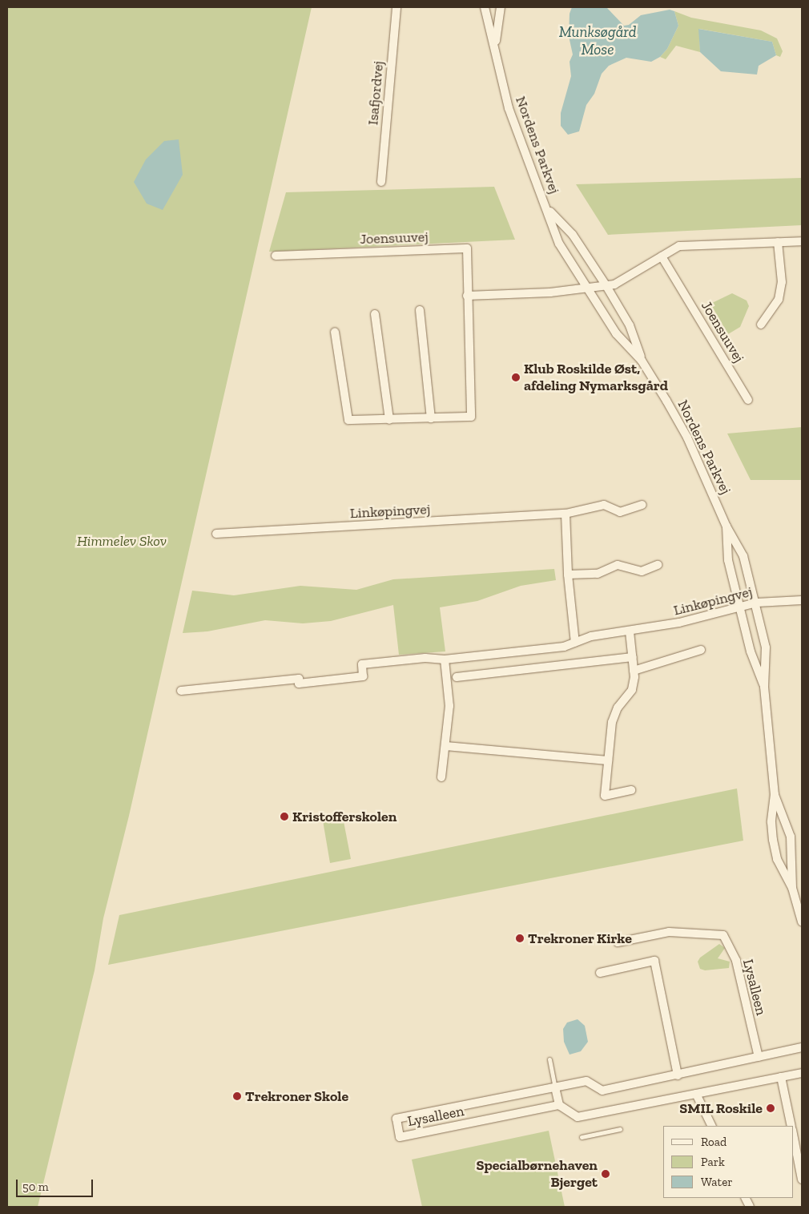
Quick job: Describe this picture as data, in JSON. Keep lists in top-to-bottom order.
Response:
{
  "streets": {
    "street": [
      "Isafjordvej",
      "Nordens Parkvej",
      "Joensuuvej",
      "Linkøpingvej",
      "Lysalleen"
    ]
  },
  "crossings": [
    ["Nordens Parkvej", "Linkøpingvej"]
  ],
  "water": ["Munksøgård Mose"],
  "parks": ["Himmelev Skov"],
  "places": [
    "Klub Roskilde Øst, afdeling Nymarksgård",
    "Kristofferskolen",
    "Trekroner Kirke",
    "Trekroner Skole",
    "SMIL Roskile",
    "Specialbørnehaven Bjerget"
  ],
  "legend": ["Road", "Park", "Water"],
  "scale_bar": "50 m"
}
